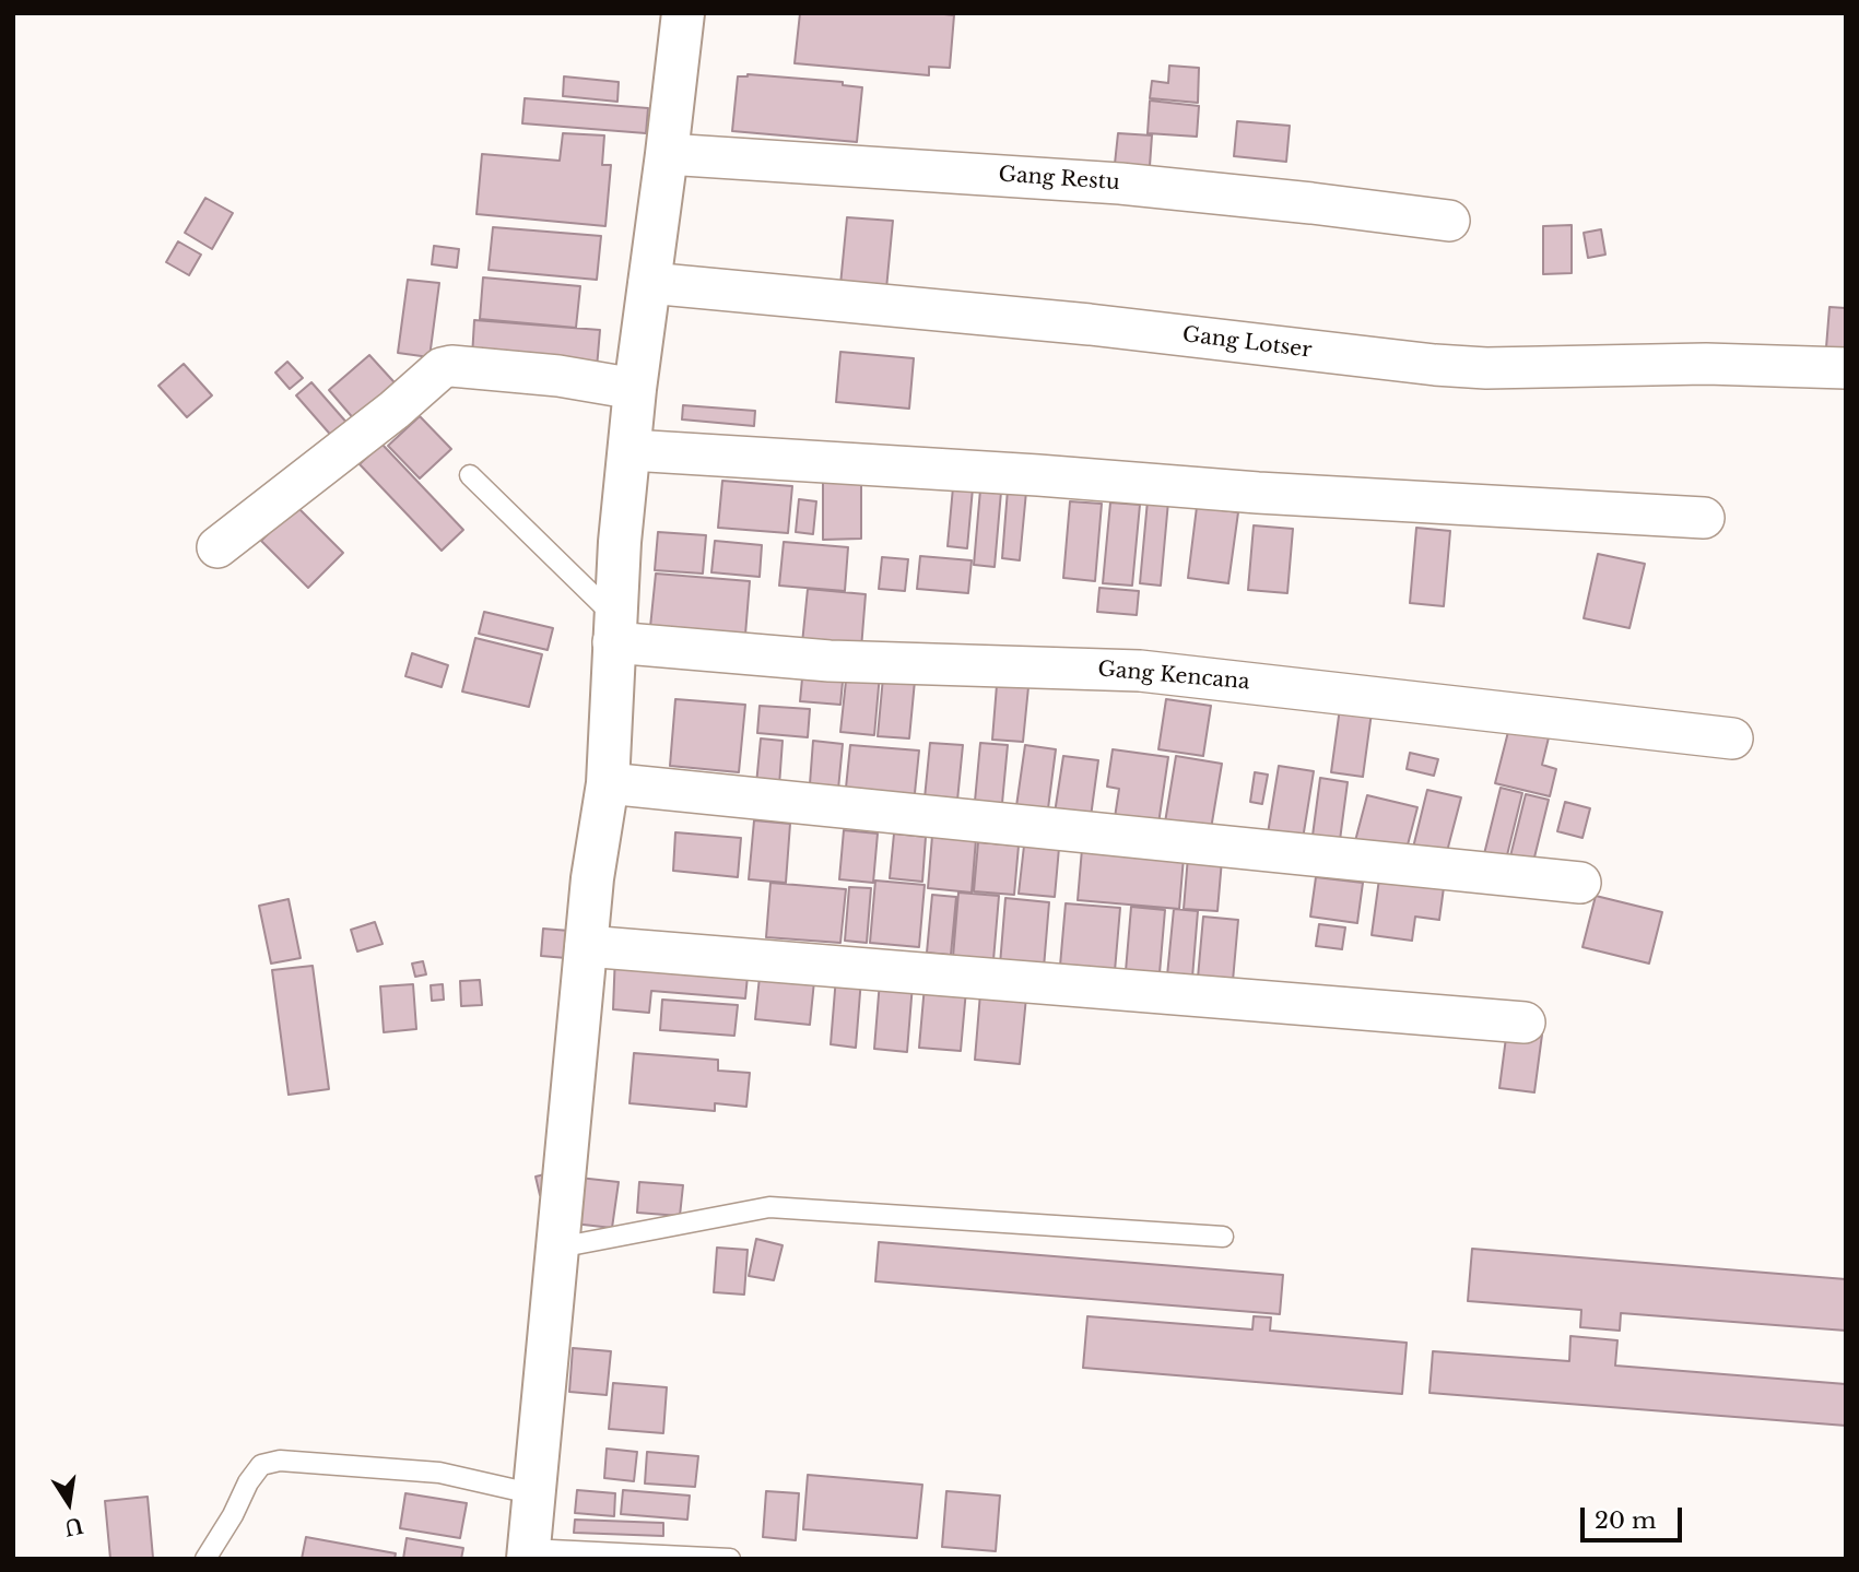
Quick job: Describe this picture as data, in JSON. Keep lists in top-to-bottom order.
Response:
{
  "streets": {
    "street": ["Gang Restu", "Gang Lotser", "Gang Kencana"]
  },
  "scale_bar": "20 m",
  "north": "bottom"
}
